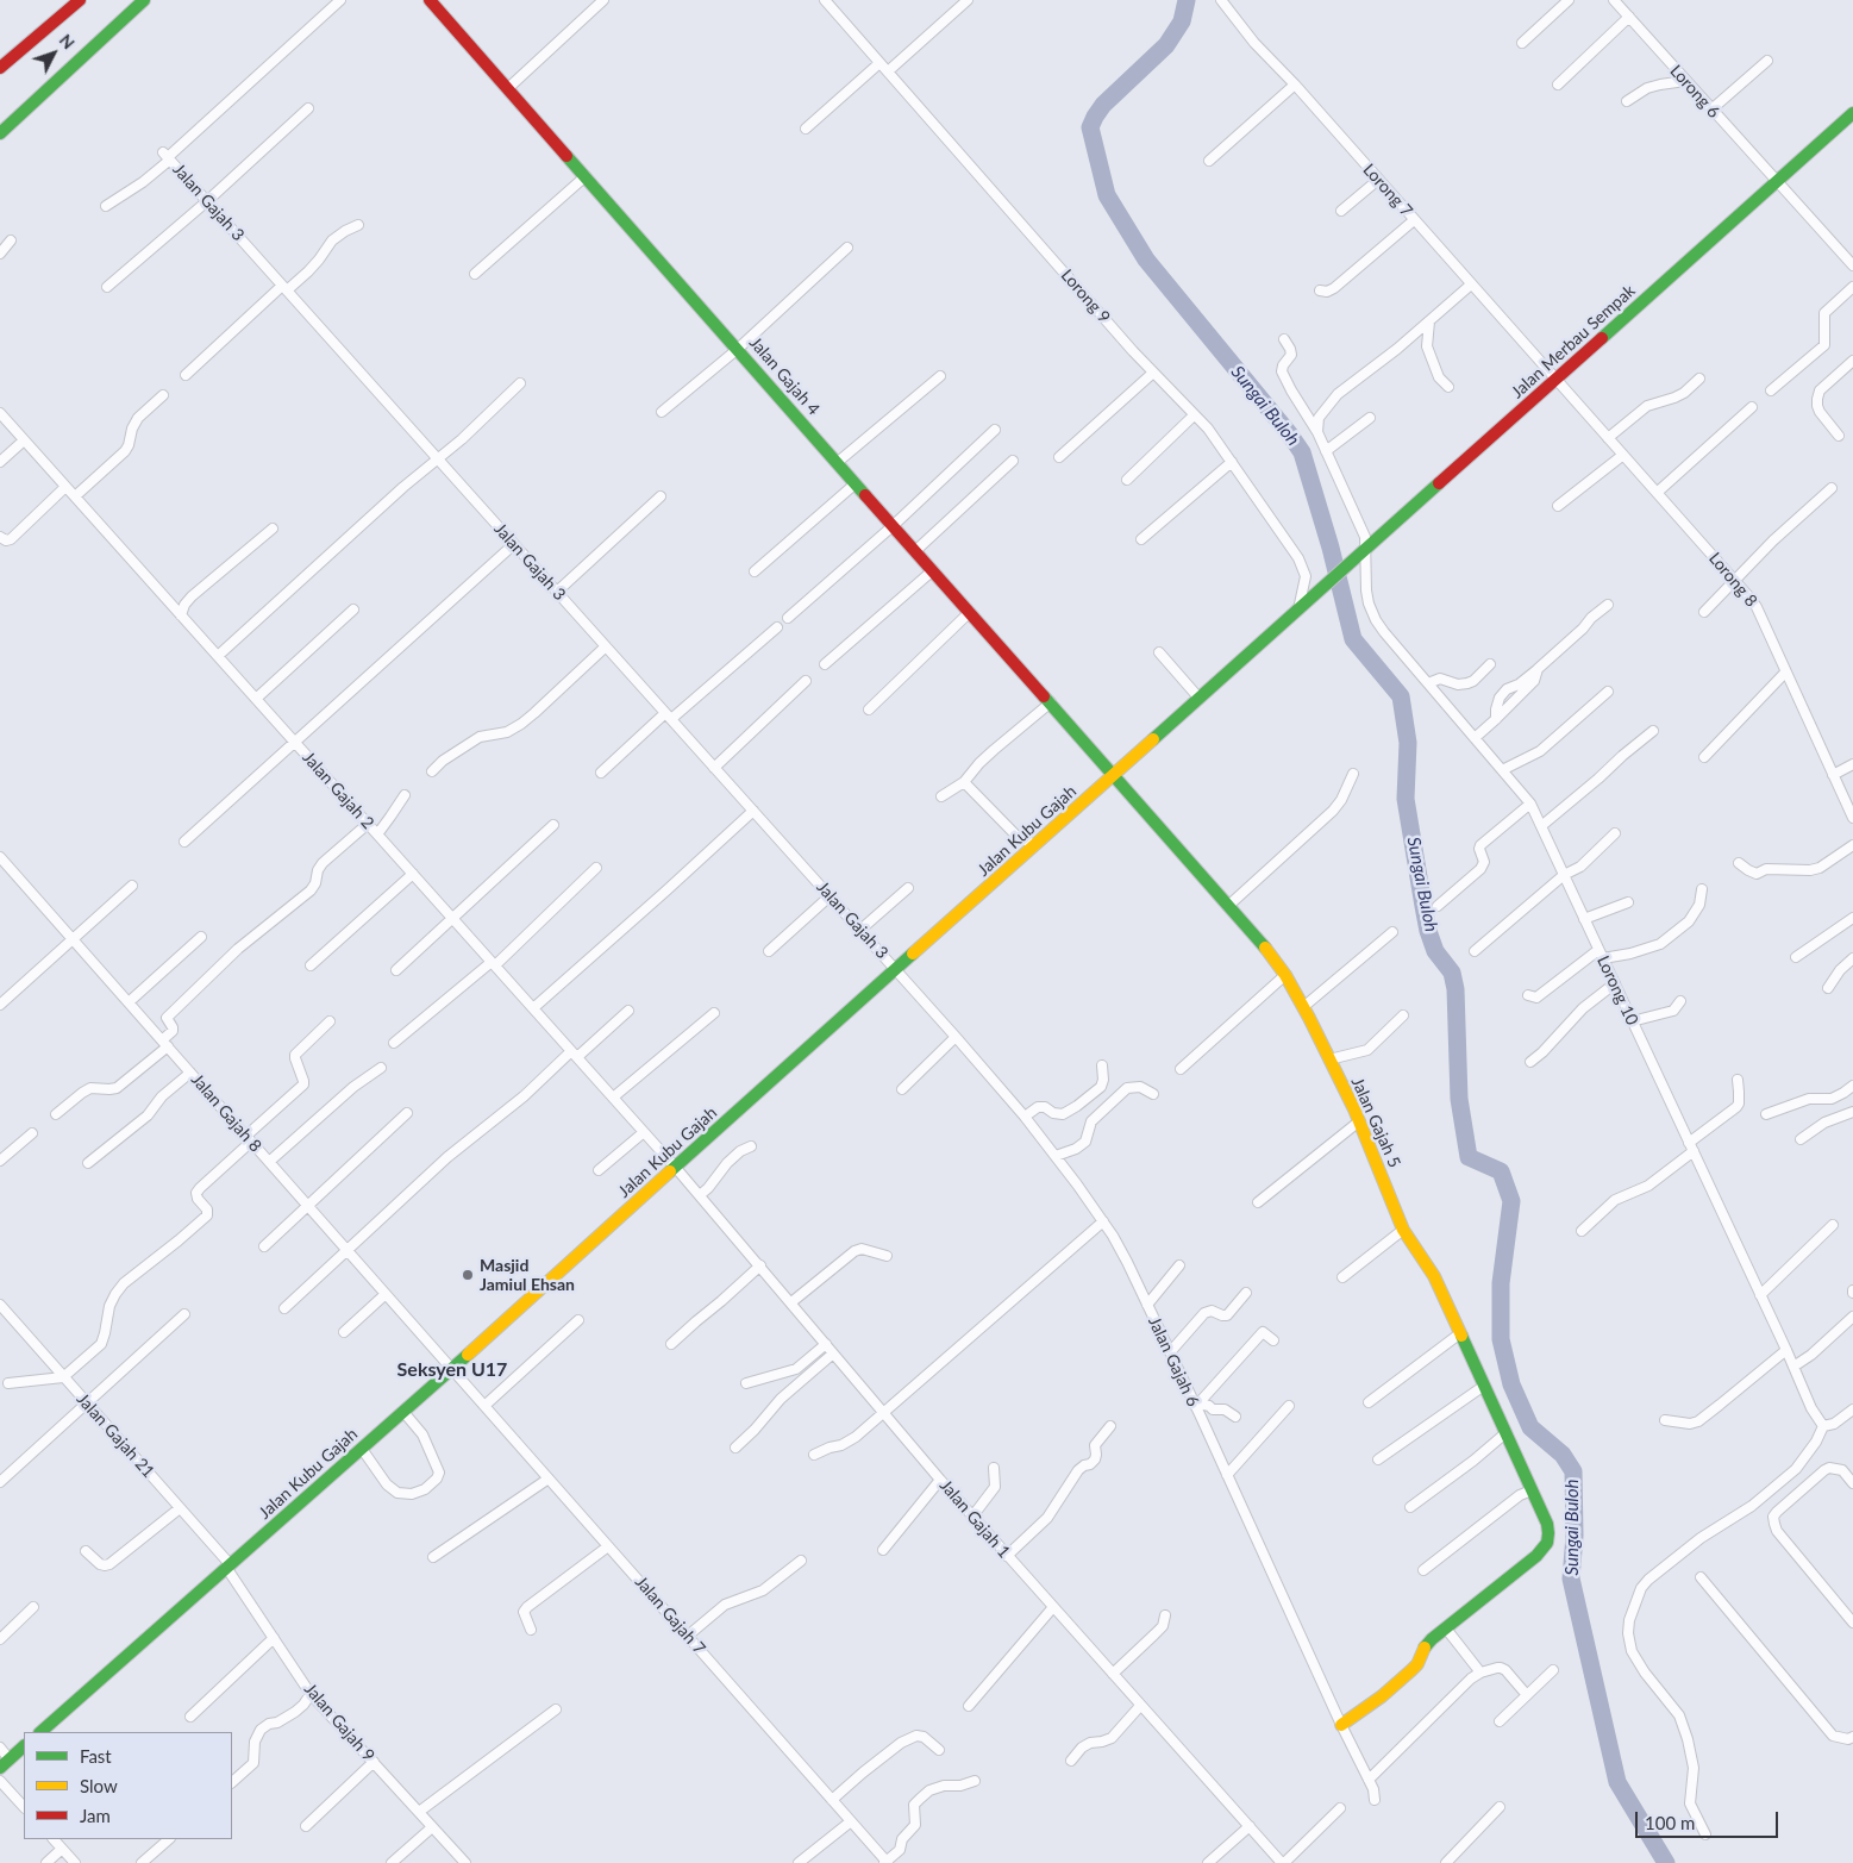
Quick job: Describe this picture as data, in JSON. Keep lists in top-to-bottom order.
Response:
{
  "streets": {
    "main road": [
      "Jalan Merbau Sempak",
      "Jalan Gajah 4",
      "Jalan Kubu Gajah",
      "Jalan Gajah 5"
    ],
    "street": [
      "Lorong 6",
      "Lorong 7",
      "Jalan Gajah 3",
      "Lorong 9",
      "Lorong 8",
      "Jalan Gajah 2",
      "Lorong 10",
      "Jalan Gajah 8",
      "Jalan Gajah 6",
      "Jalan Gajah 21",
      "Jalan Gajah 1",
      "Jalan Gajah 7",
      "Jalan Gajah 9"
    ]
  },
  "crossings": [
    ["Lorong 6", "Jalan Merbau Sempak"],
    ["Lorong 7", "Jalan Merbau Sempak"],
    ["Lorong 7", "Lorong 8"],
    ["Jalan Gajah 3", "Jalan Kubu Gajah"],
    ["Jalan Gajah 3", "Jalan Gajah 6"],
    ["Lorong 9", "Jalan Kubu Gajah"],
    ["Jalan Merbau Sempak", "Lorong 8"],
    ["Jalan Merbau Sempak", "Jalan Kubu Gajah"],
    ["Jalan Merbau Sempak", "Lorong 10"],
    ["Jalan Gajah 4", "Jalan Kubu Gajah"],
    ["Jalan Gajah 4", "Jalan Gajah 5"],
    ["Jalan Gajah 2", "Jalan Kubu Gajah"],
    ["Jalan Gajah 2", "Jalan Gajah 1"],
    ["Jalan Kubu Gajah", "Jalan Gajah 8"],
    ["Jalan Kubu Gajah", "Jalan Gajah 5"],
    ["Jalan Kubu Gajah", "Jalan Gajah 6"],
    ["Jalan Kubu Gajah", "Jalan Gajah 21"],
    ["Jalan Kubu Gajah", "Jalan Gajah 1"],
    ["Jalan Kubu Gajah", "Jalan Gajah 7"],
    ["Jalan Kubu Gajah", "Jalan Gajah 9"],
    ["Jalan Gajah 8", "Jalan Gajah 7"],
    ["Jalan Gajah 21", "Jalan Gajah 9"]
  ],
  "districts": ["Seksyen U17"],
  "water": ["Sungai Buloh"],
  "places": ["Masjid Jamiul Ehsan"],
  "legend": ["Fast", "Slow", "Jam"],
  "scale_bar": "100 m",
  "north": "top right"
}
